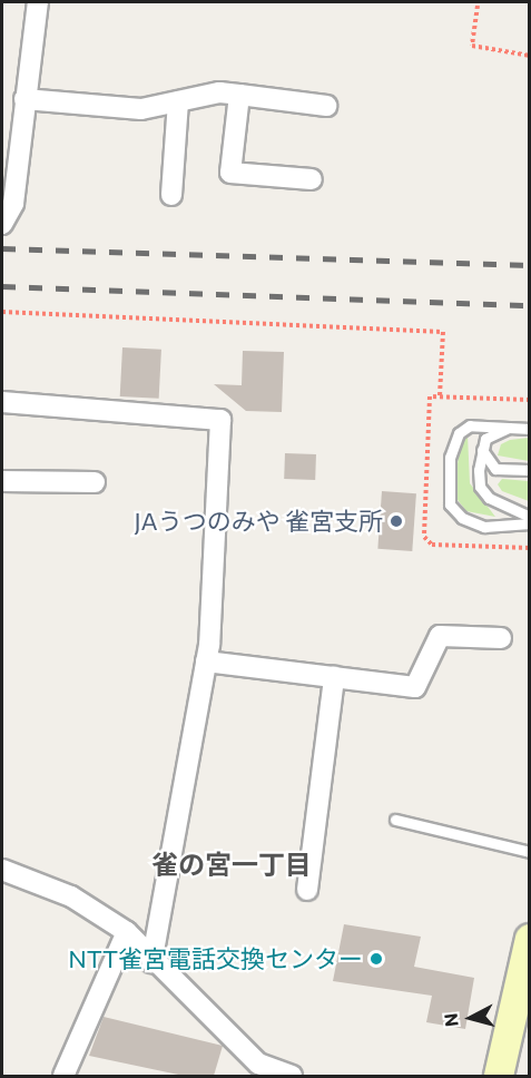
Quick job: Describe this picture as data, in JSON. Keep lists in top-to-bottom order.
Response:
{
  "districts": ["雀の宮一丁目"],
  "places": ["JAうつのみや 雀宮支所", "NTT雀宮電話交換センター"],
  "north": "left"
}
